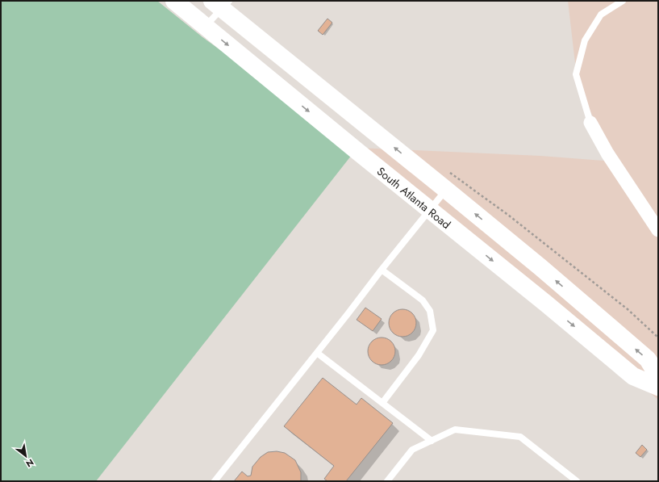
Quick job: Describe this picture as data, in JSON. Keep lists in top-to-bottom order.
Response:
{
  "streets": {
    "main road": ["South Atlanta Road"]
  },
  "north": "bottom right"
}
